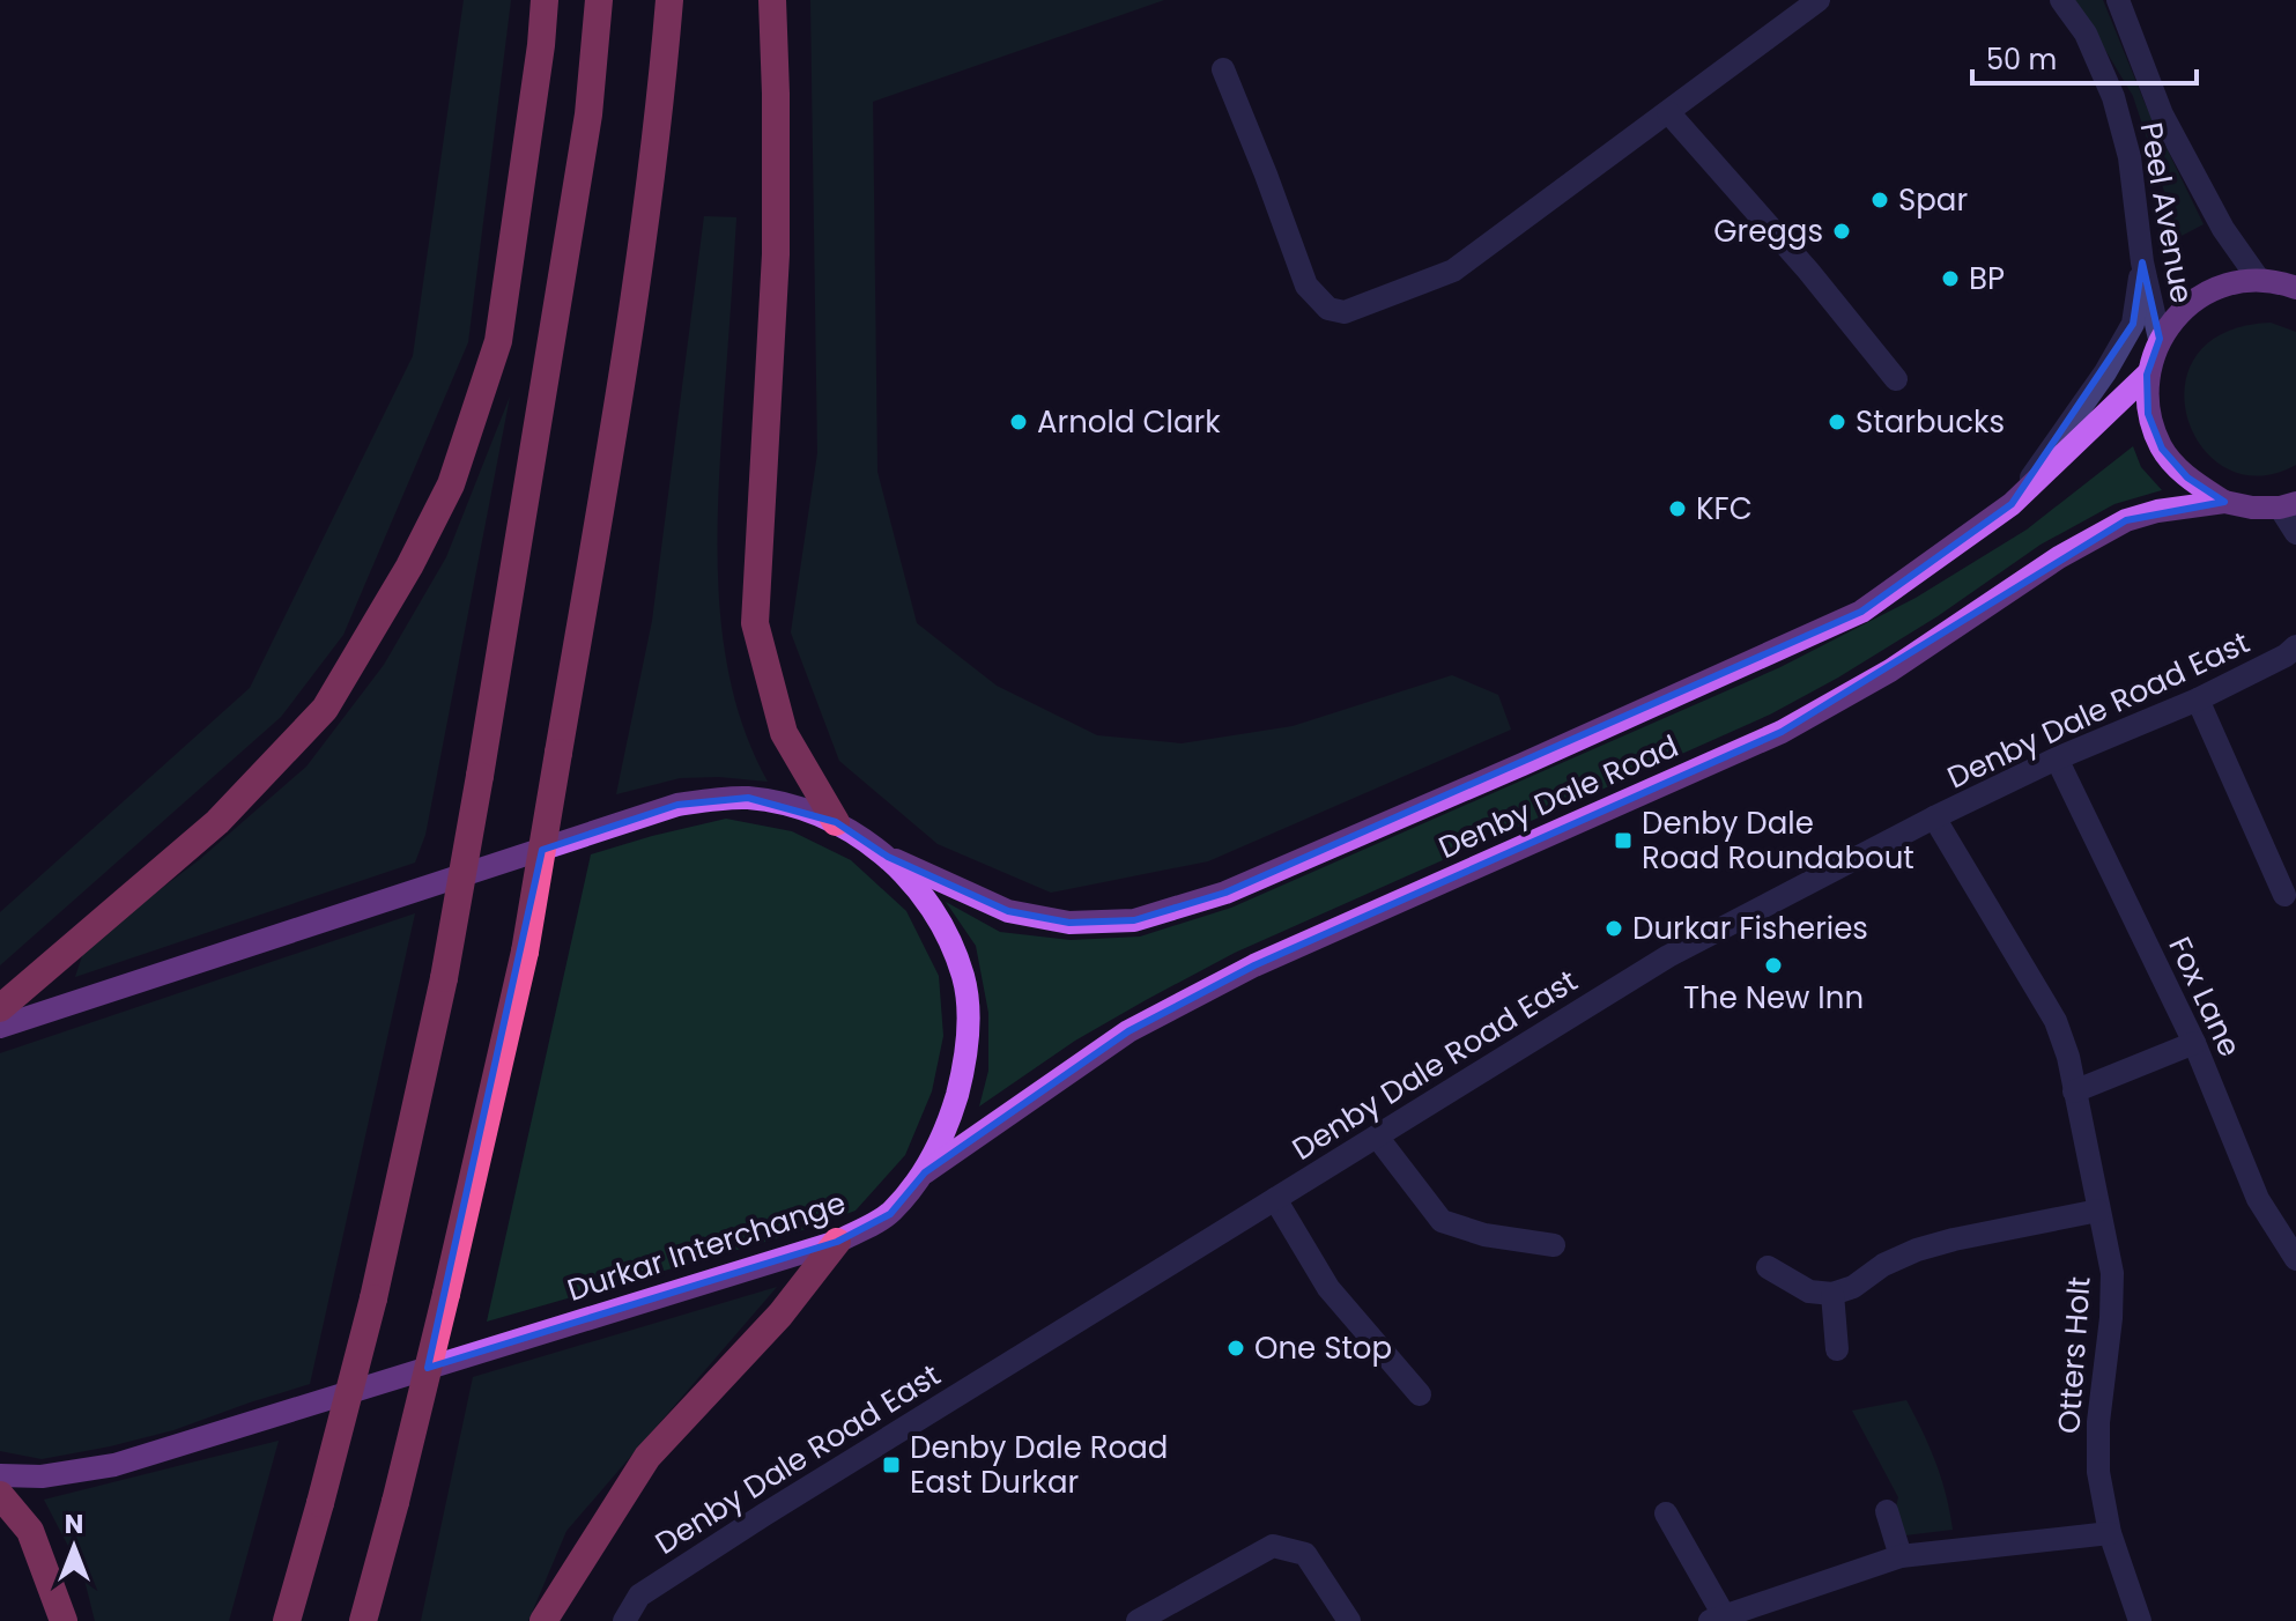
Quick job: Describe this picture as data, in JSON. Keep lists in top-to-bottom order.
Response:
{
  "streets": {
    "main road": ["Denby Dale Road", "Durkar Interchange"],
    "street": [
      "Peel Avenue",
      "Denby Dale Road East",
      "Fox Lane",
      "Otters Holt"
    ]
  },
  "crossings": [
    ["Peel Avenue", "Denby Dale Road"],
    ["Denby Dale Road East", "Fox Lane"],
    ["Denby Dale Road East", "Otters Holt"],
    ["Denby Dale Road", "Durkar Interchange"]
  ],
  "places": {
    "other": [
      "Spar",
      "Greggs",
      "BP",
      "Arnold Clark",
      "Starbucks",
      "KFC",
      "Durkar Fisheries",
      "The New Inn",
      "One Stop"
    ],
    "transit": ["Denby Dale Road Roundabout", "Denby Dale Road East Durkar"]
  },
  "scale_bar": "50 m",
  "north": "top"
}
